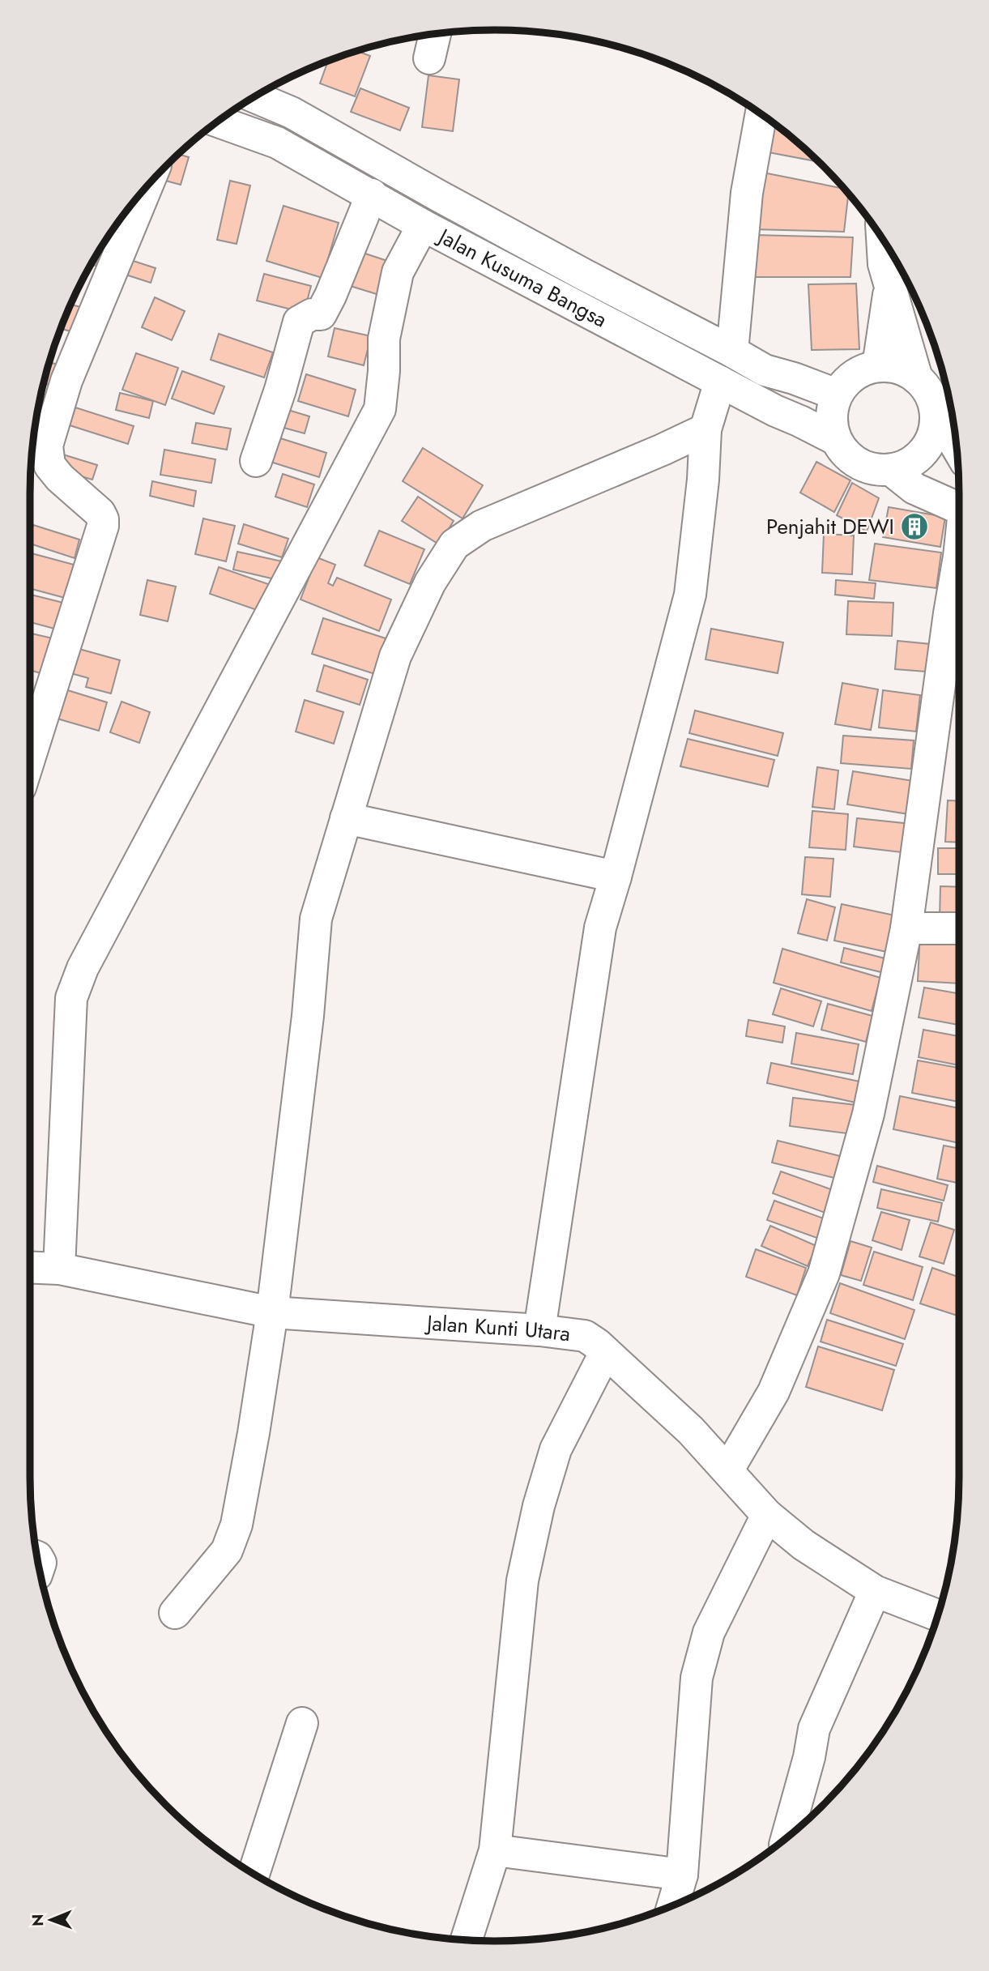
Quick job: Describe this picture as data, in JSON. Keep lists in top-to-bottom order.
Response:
{
  "streets": {
    "street": ["Jalan Kusuma Bangsa", "Jalan Kunti Utara"]
  },
  "places": {
    "building": ["Penjahit DEWI"]
  },
  "north": "left"
}
